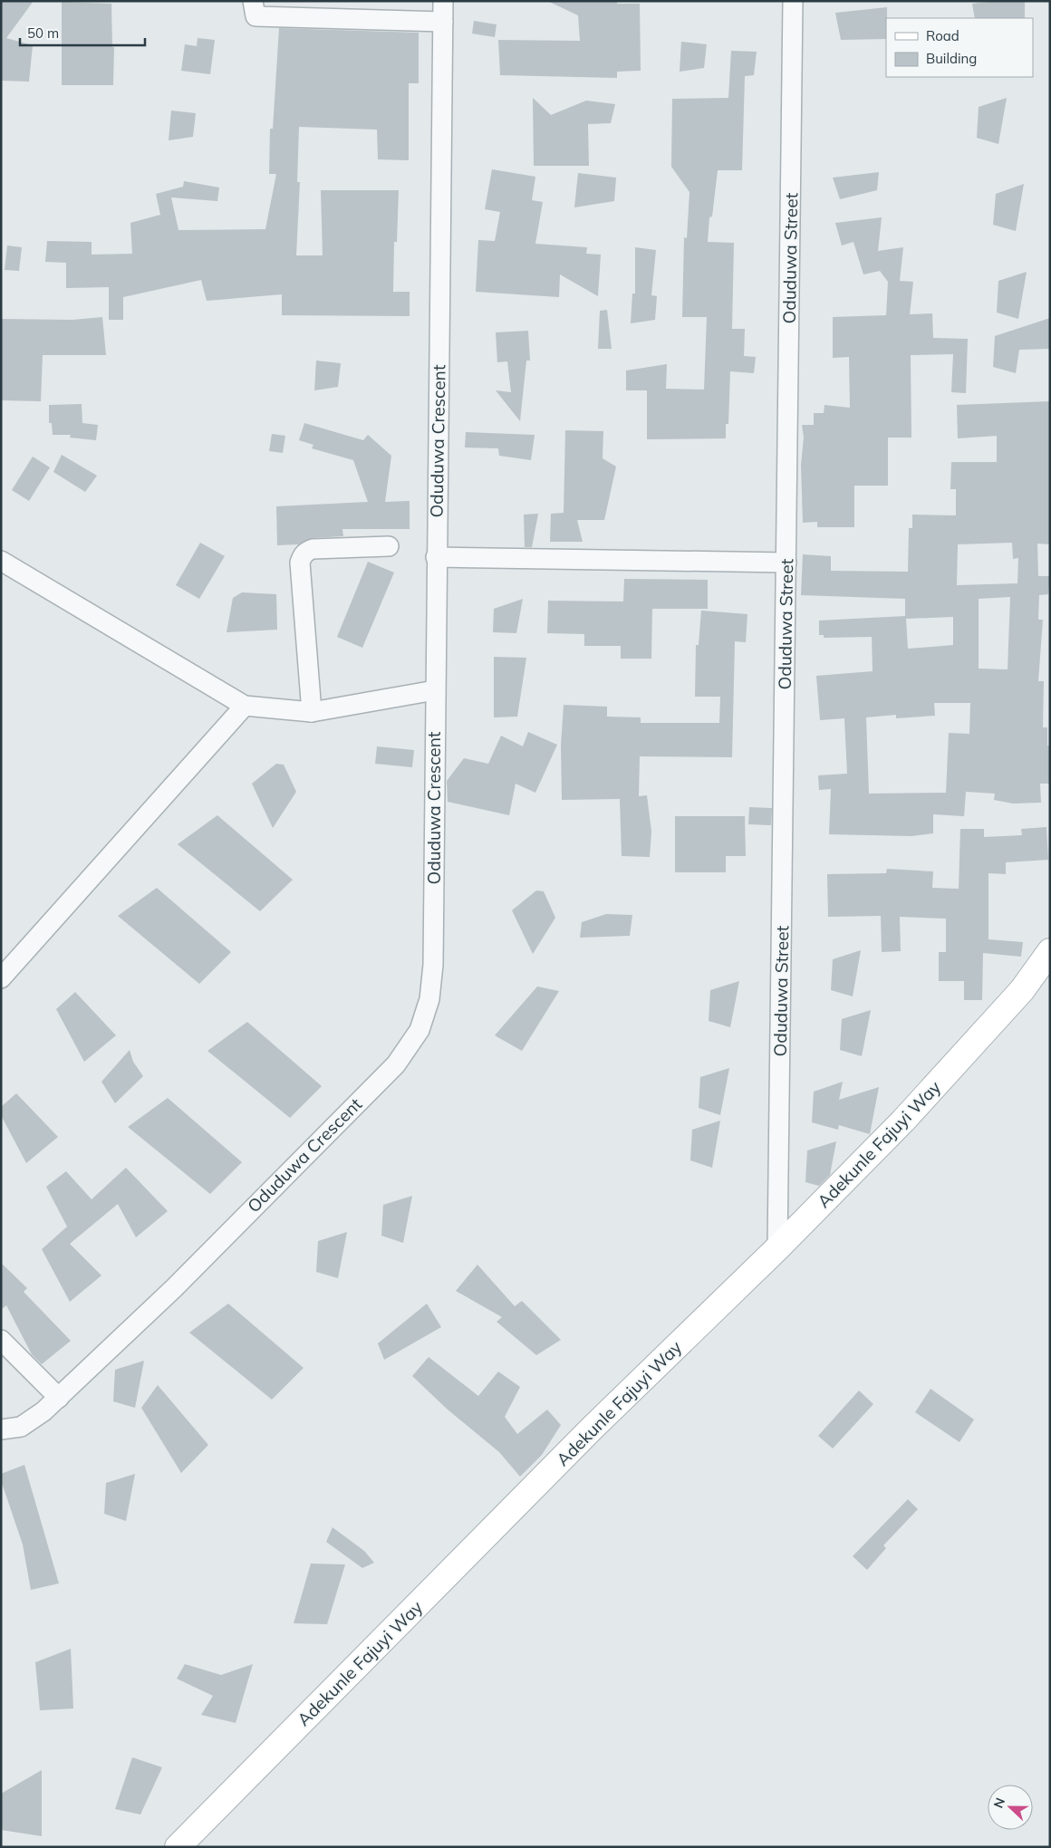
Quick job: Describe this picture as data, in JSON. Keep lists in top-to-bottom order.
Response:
{
  "streets": {
    "street": ["Oduduwa Street", "Oduduwa Crescent", "Adekunle Fajuyi Way"]
  },
  "crossings": [
    ["Oduduwa Street", "Adekunle Fajuyi Way"]
  ],
  "legend": ["Road", "Building"],
  "scale_bar": "50 m",
  "north": "left"
}
